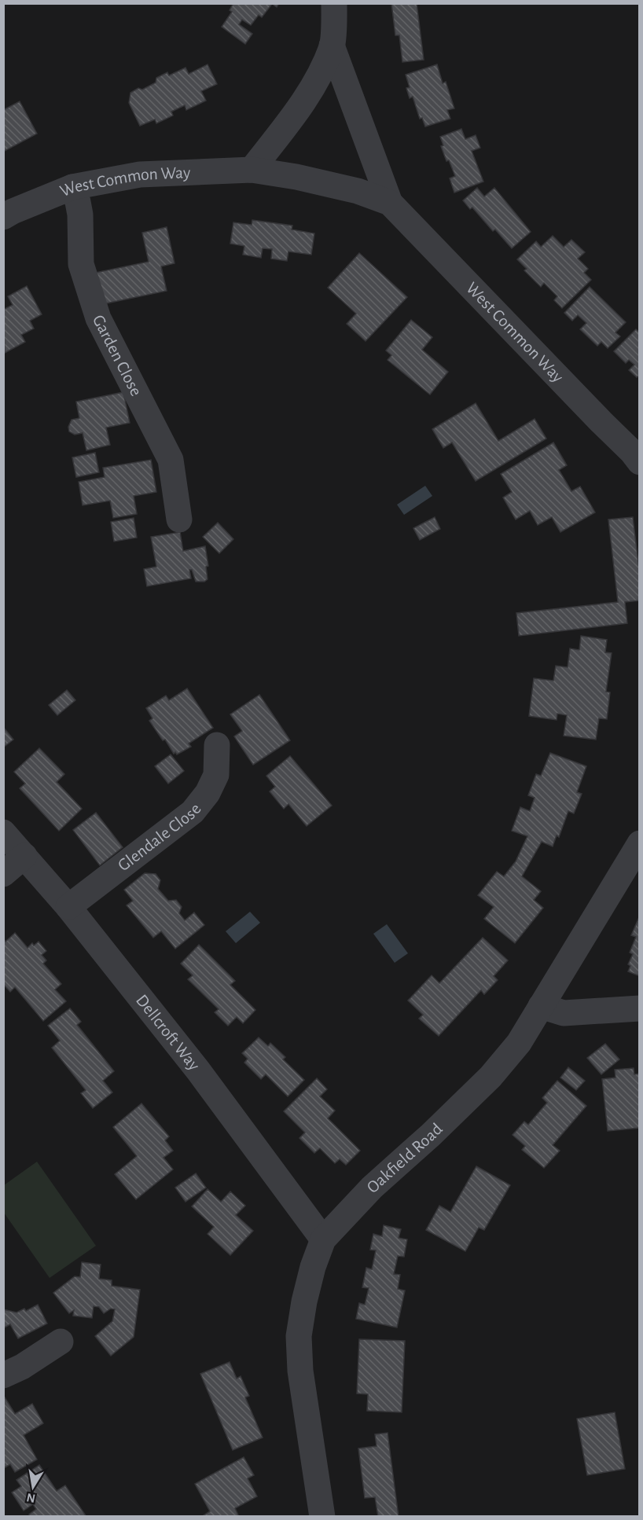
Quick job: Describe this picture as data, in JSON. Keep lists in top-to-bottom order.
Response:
{
  "streets": {
    "street": [
      "West Common Way",
      "Garden Close",
      "Glendale Close",
      "Dellcroft Way",
      "Oakfield Road"
    ]
  },
  "crossings": [
    ["West Common Way", "Garden Close"],
    ["Glendale Close", "Dellcroft Way"],
    ["Dellcroft Way", "Oakfield Road"]
  ],
  "north": "bottom"
}
